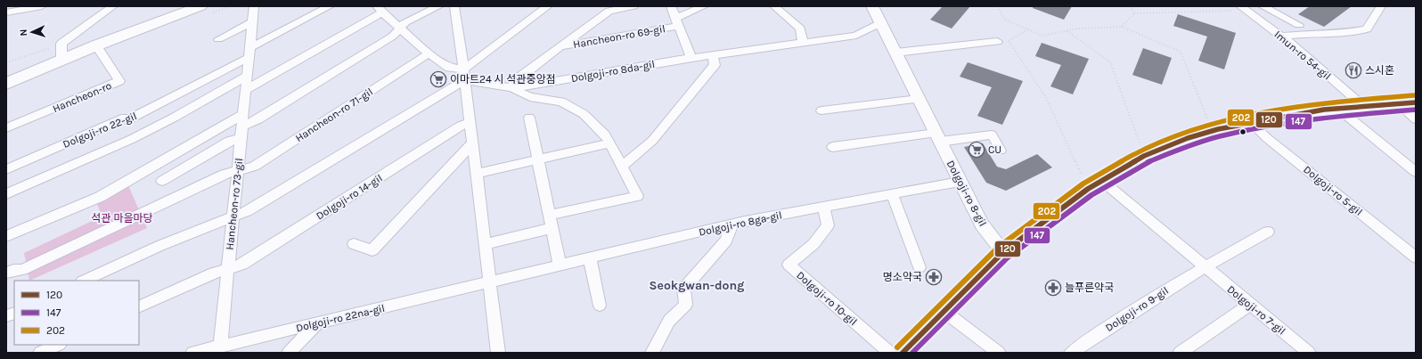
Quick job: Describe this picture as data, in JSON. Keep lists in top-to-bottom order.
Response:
{
  "streets": {
    "street": [
      "Hancheon-ro 69-gil",
      "Imun-ro 54-gil",
      "Dolgoji-ro 8da-gil",
      "Hancheon-ro",
      "Hancheon-ro 71-gil",
      "Dolgoji-ro 22-gil",
      "Dolgoji-ro 5-gil",
      "Dolgoji-ro 8-gil",
      "Dolgoji-ro 14-gil",
      "Hancheon-ro 73-gil",
      "Dolgoji-ro 8ga-gil",
      "Dolgoji-ro 10-gil",
      "Dolgoji-ro 9-gil",
      "Dolgoji-ro 7-gil",
      "Dolgoji-ro 22na-gil"
    ]
  },
  "crossings": [
    ["Hancheon-ro 69-gil", "Dolgoji-ro 8da-gil"],
    ["Dolgoji-ro 8da-gil", "Dolgoji-ro 8-gil"],
    ["Hancheon-ro 71-gil", "Hancheon-ro 73-gil"],
    ["Dolgoji-ro 22-gil", "Hancheon-ro 73-gil"],
    ["Dolgoji-ro 8-gil", "Dolgoji-ro 8ga-gil"],
    ["Dolgoji-ro 14-gil", "Hancheon-ro 73-gil"],
    ["Hancheon-ro 73-gil", "Dolgoji-ro 22na-gil"],
    ["Dolgoji-ro 8ga-gil", "Dolgoji-ro 10-gil"],
    ["Dolgoji-ro 8ga-gil", "Dolgoji-ro 22na-gil"],
    ["Dolgoji-ro 9-gil", "Dolgoji-ro 7-gil"]
  ],
  "districts": ["Seokgwan-dong"],
  "parks": ["석관 마을마당"],
  "places": {
    "restaurant": ["스시혼"],
    "supermarket": ["이마트24 시 석관중앙점", "CU"],
    "pharmacy": ["명소약국", "늘푸른약국"]
  },
  "lines": ["transit line 202", "transit line 120", "transit line 147"],
  "legend": ["120", "147", "202"],
  "north": "left"
}
